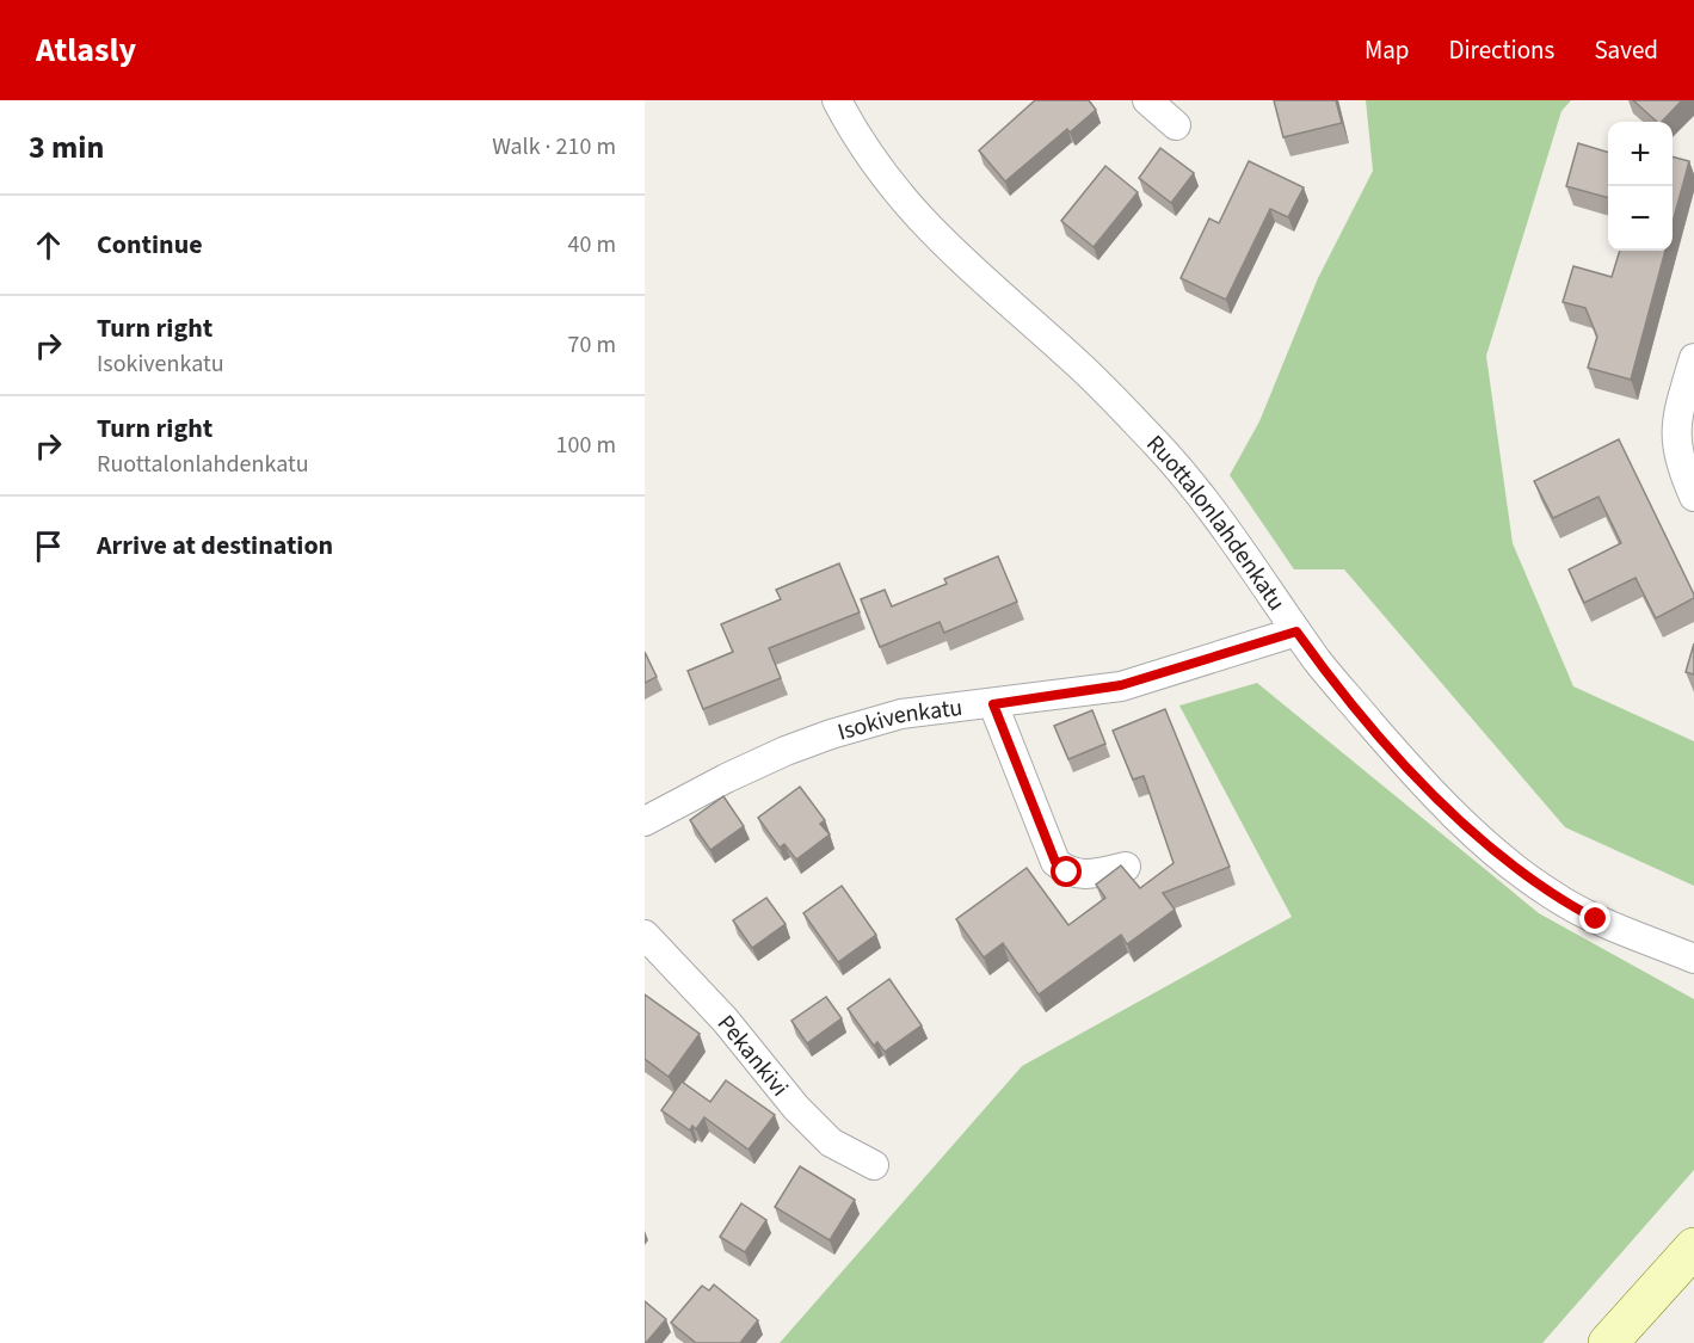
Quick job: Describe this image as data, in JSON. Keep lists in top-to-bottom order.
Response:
{
  "streets": {
    "street": ["Ruottalonlahdenkatu", "Isokivenkatu", "Pekankivi"]
  },
  "crossings": [
    ["Ruottalonlahdenkatu", "Isokivenkatu"]
  ],
  "page": {
    "header": "Atlasly",
    "nav": ["Map", "Directions", "Saved"],
    "heading": ["3 min", "Walk · 210 m"],
    "map_buttons": ["+", "−"],
    "list": [
      ["Continue", "40 m"],
      ["Turn right", "Isokivenkatu", "70 m"],
      ["Turn right", "Ruottalonlahdenkatu", "100 m"],
      "Arrive at destination"
    ]
  }
}
